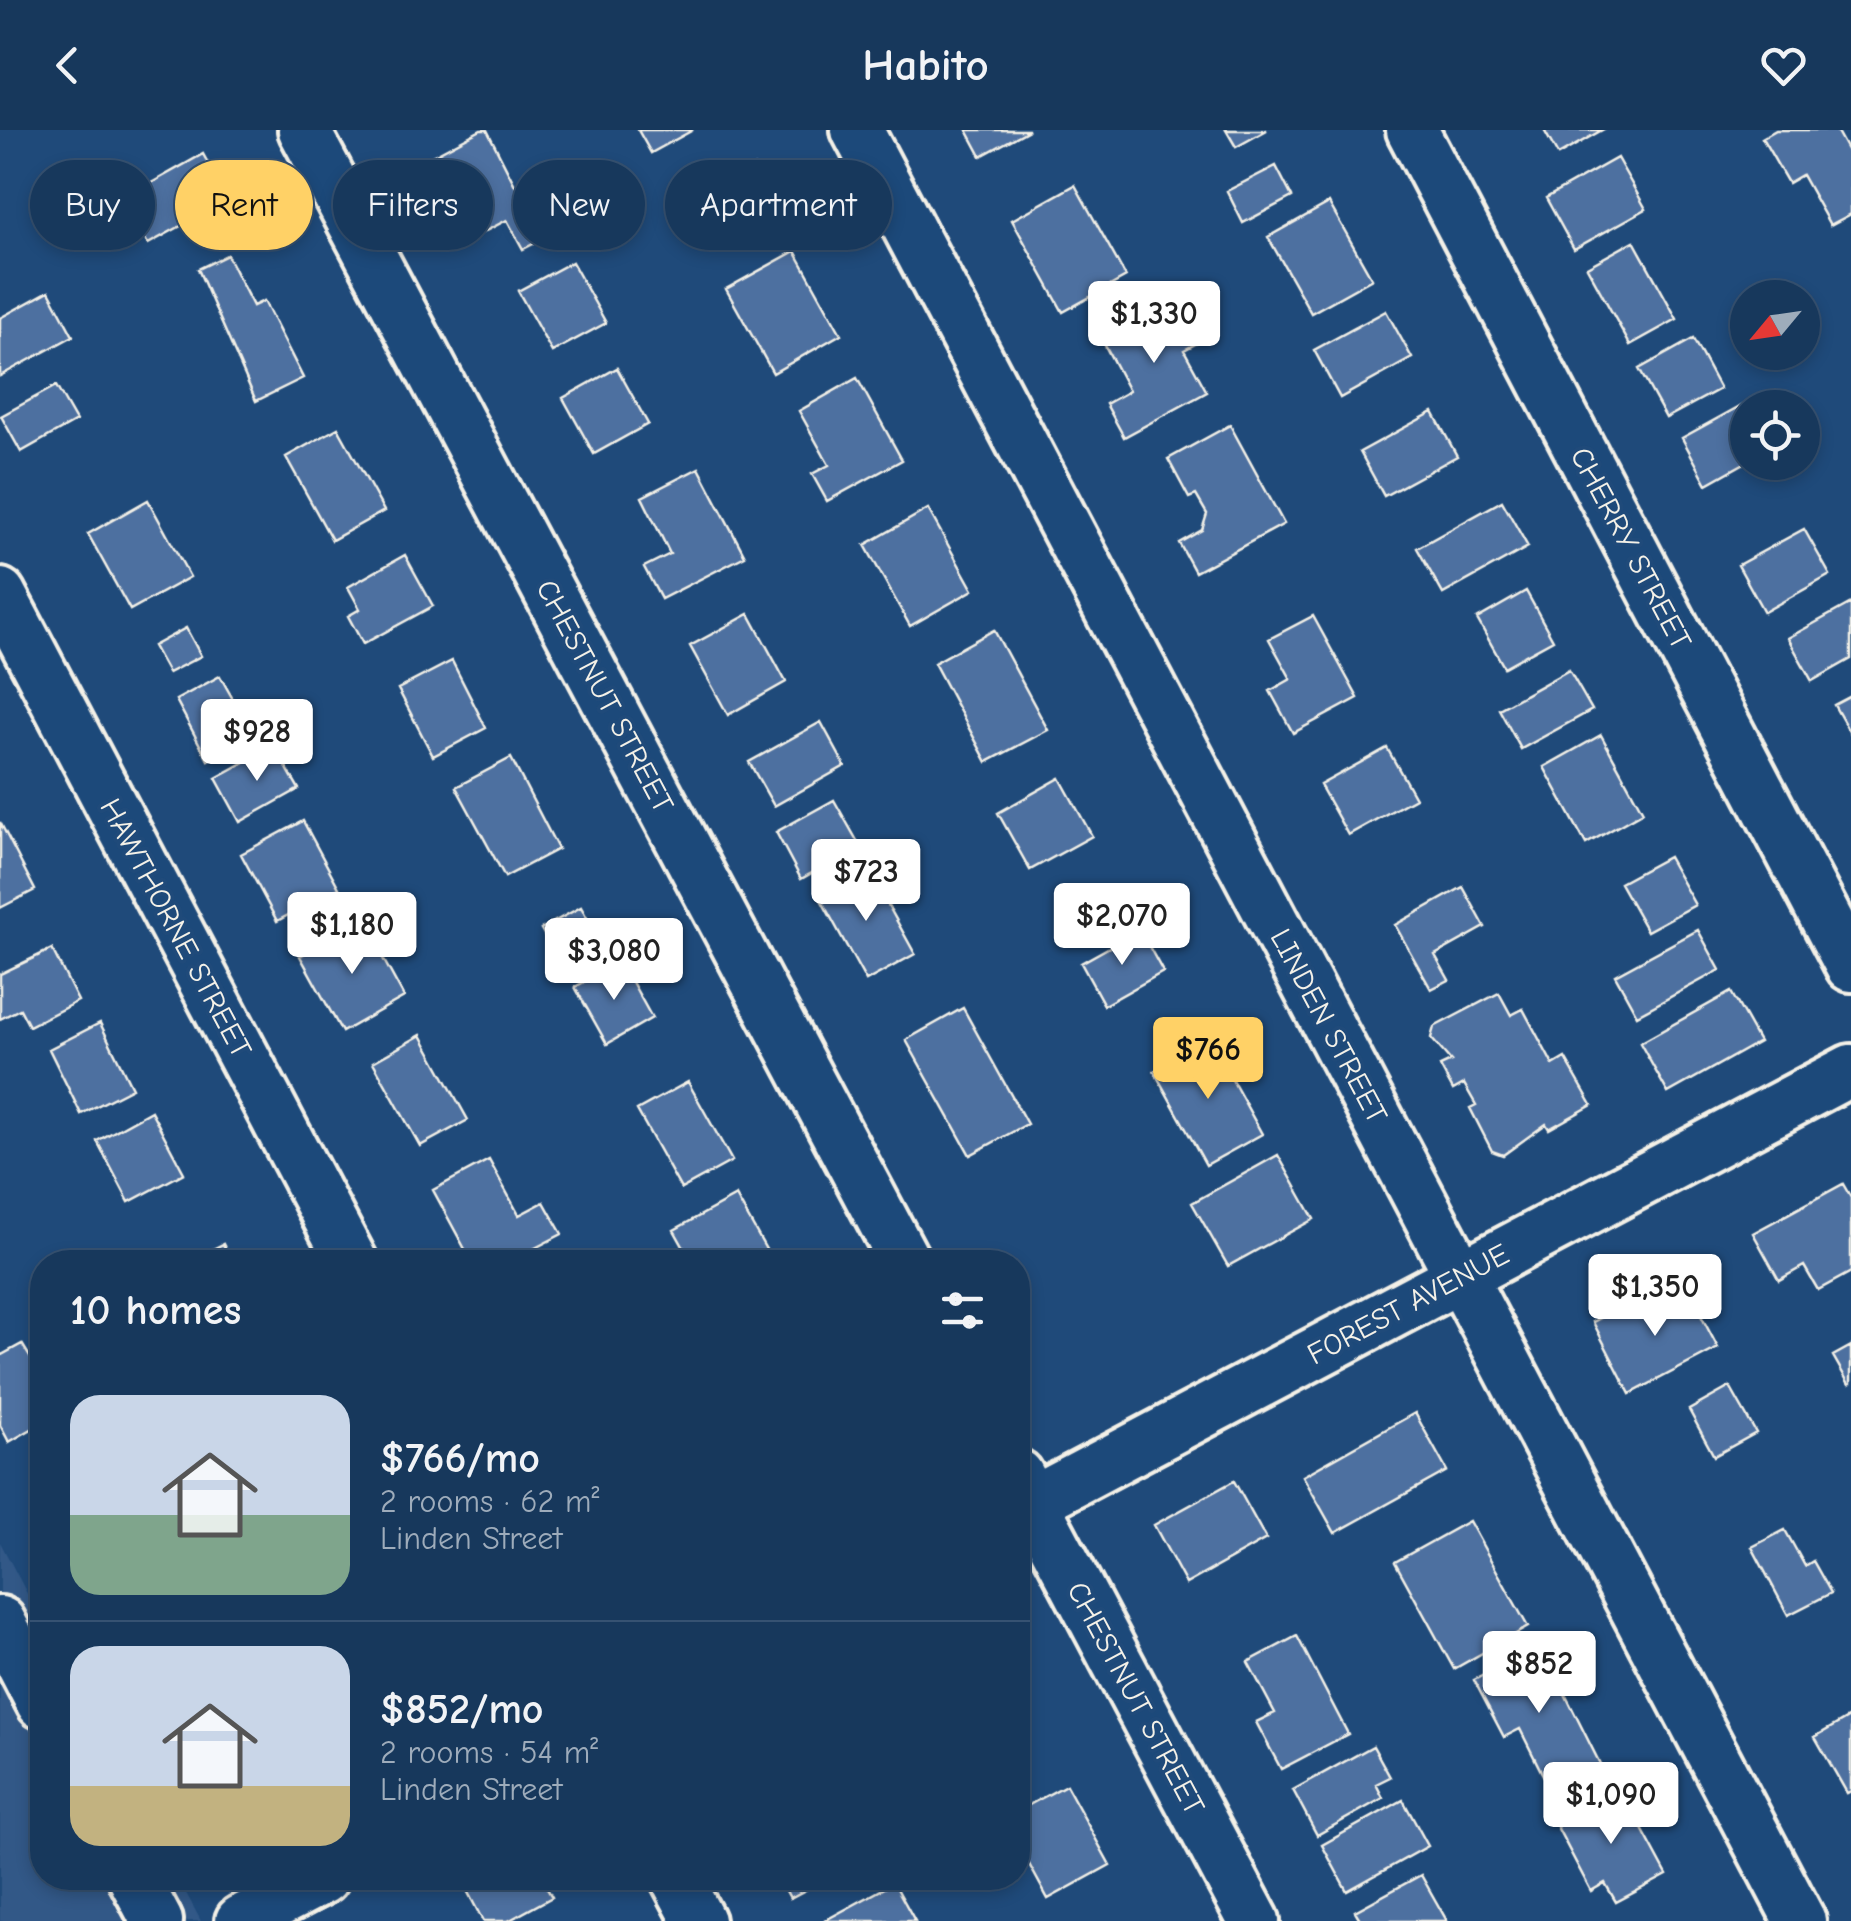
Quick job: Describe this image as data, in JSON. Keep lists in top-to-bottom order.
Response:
{
  "streets": {
    "street": [
      "CHERRY STREET",
      "CHESTNUT STREET",
      "HAWTHORNE STREET",
      "LINDEN STREET",
      "FOREST AVENUE"
    ]
  },
  "crossings": [
    ["LINDEN STREET", "FOREST AVENUE"]
  ],
  "north": "bottom left",
  "page": {
    "header": "Habito",
    "chip": [
      "Buy",
      "Rent",
      "Filters",
      "New",
      "Apartment"
    ],
    "price": [
      "$1,330",
      "$928",
      "$723",
      "$2,070",
      "$1,180",
      "$3,080",
      "$766",
      "$1,350",
      "$852",
      "$1,090"
    ],
    "heading": "10 homes",
    "list": [
      {
        "name": "$766/mo",
        "note": "2 rooms · 62 m² · Linden Street"
      },
      {
        "name": "$852/mo",
        "note": "2 rooms · 54 m² · Linden Street"
      }
    ]
  }
}
